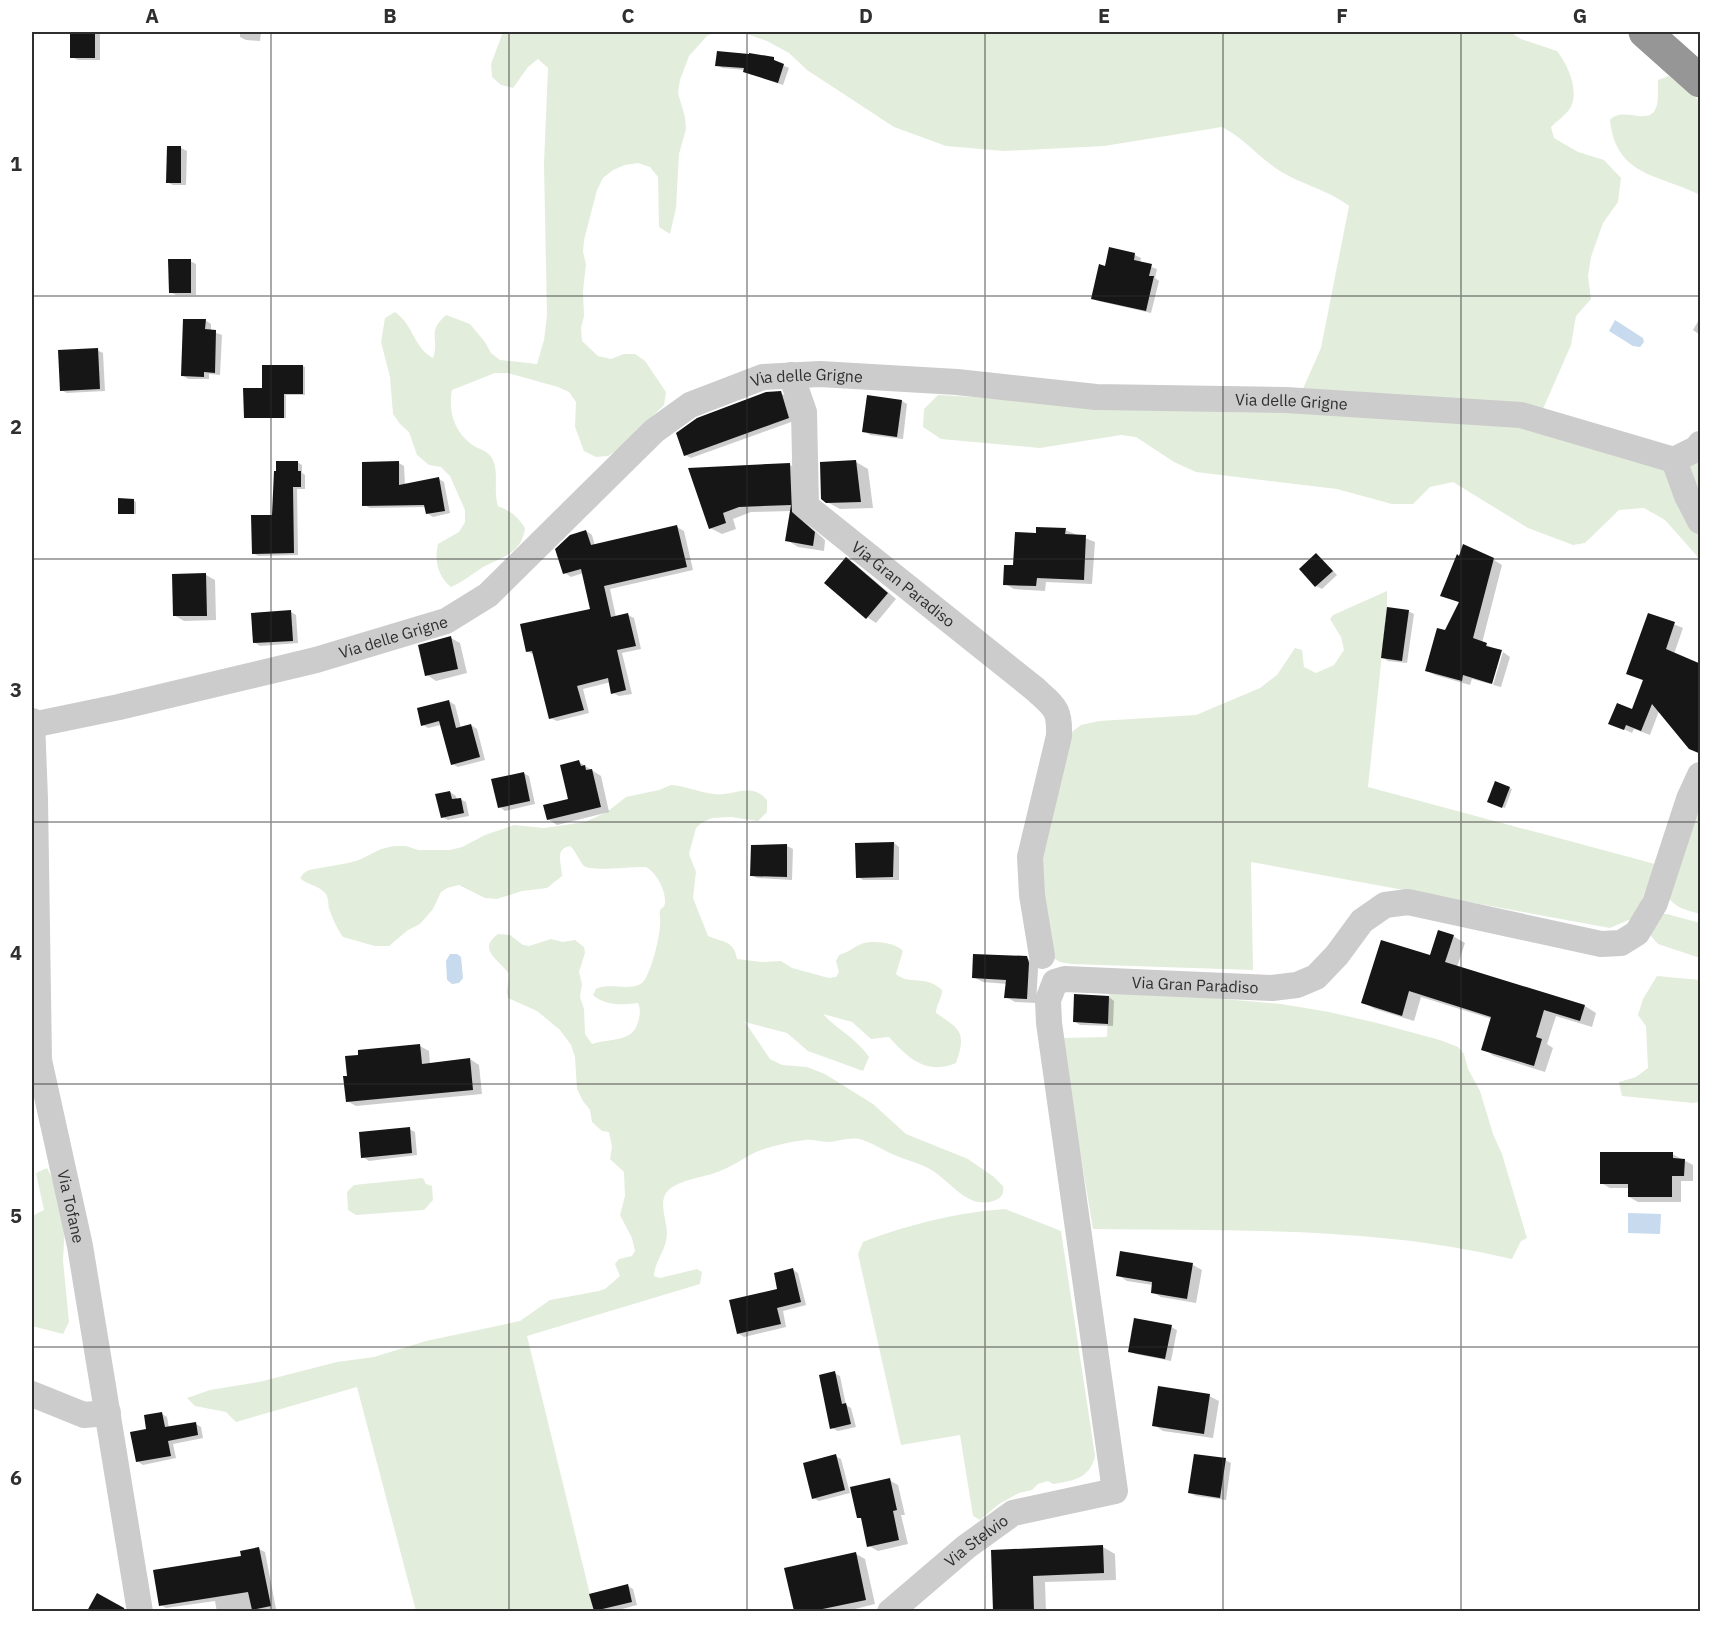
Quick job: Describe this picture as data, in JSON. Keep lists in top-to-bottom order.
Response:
{
  "streets": {
    "street": [
      "Via delle Grigne",
      "Via Gran Paradiso",
      "Via Tofane",
      "Via Stelvio"
    ]
  },
  "crossings": [
    ["Via delle Grigne", "Via Gran Paradiso"],
    ["Via delle Grigne", "Via Tofane"],
    ["Via Gran Paradiso", "Via Stelvio"]
  ],
  "grid": {
    "columns": [
      "A",
      "B",
      "C",
      "D",
      "E",
      "F",
      "G"
    ],
    "rows": [
      "1",
      "2",
      "3",
      "4",
      "5",
      "6"
    ]
  }
}
